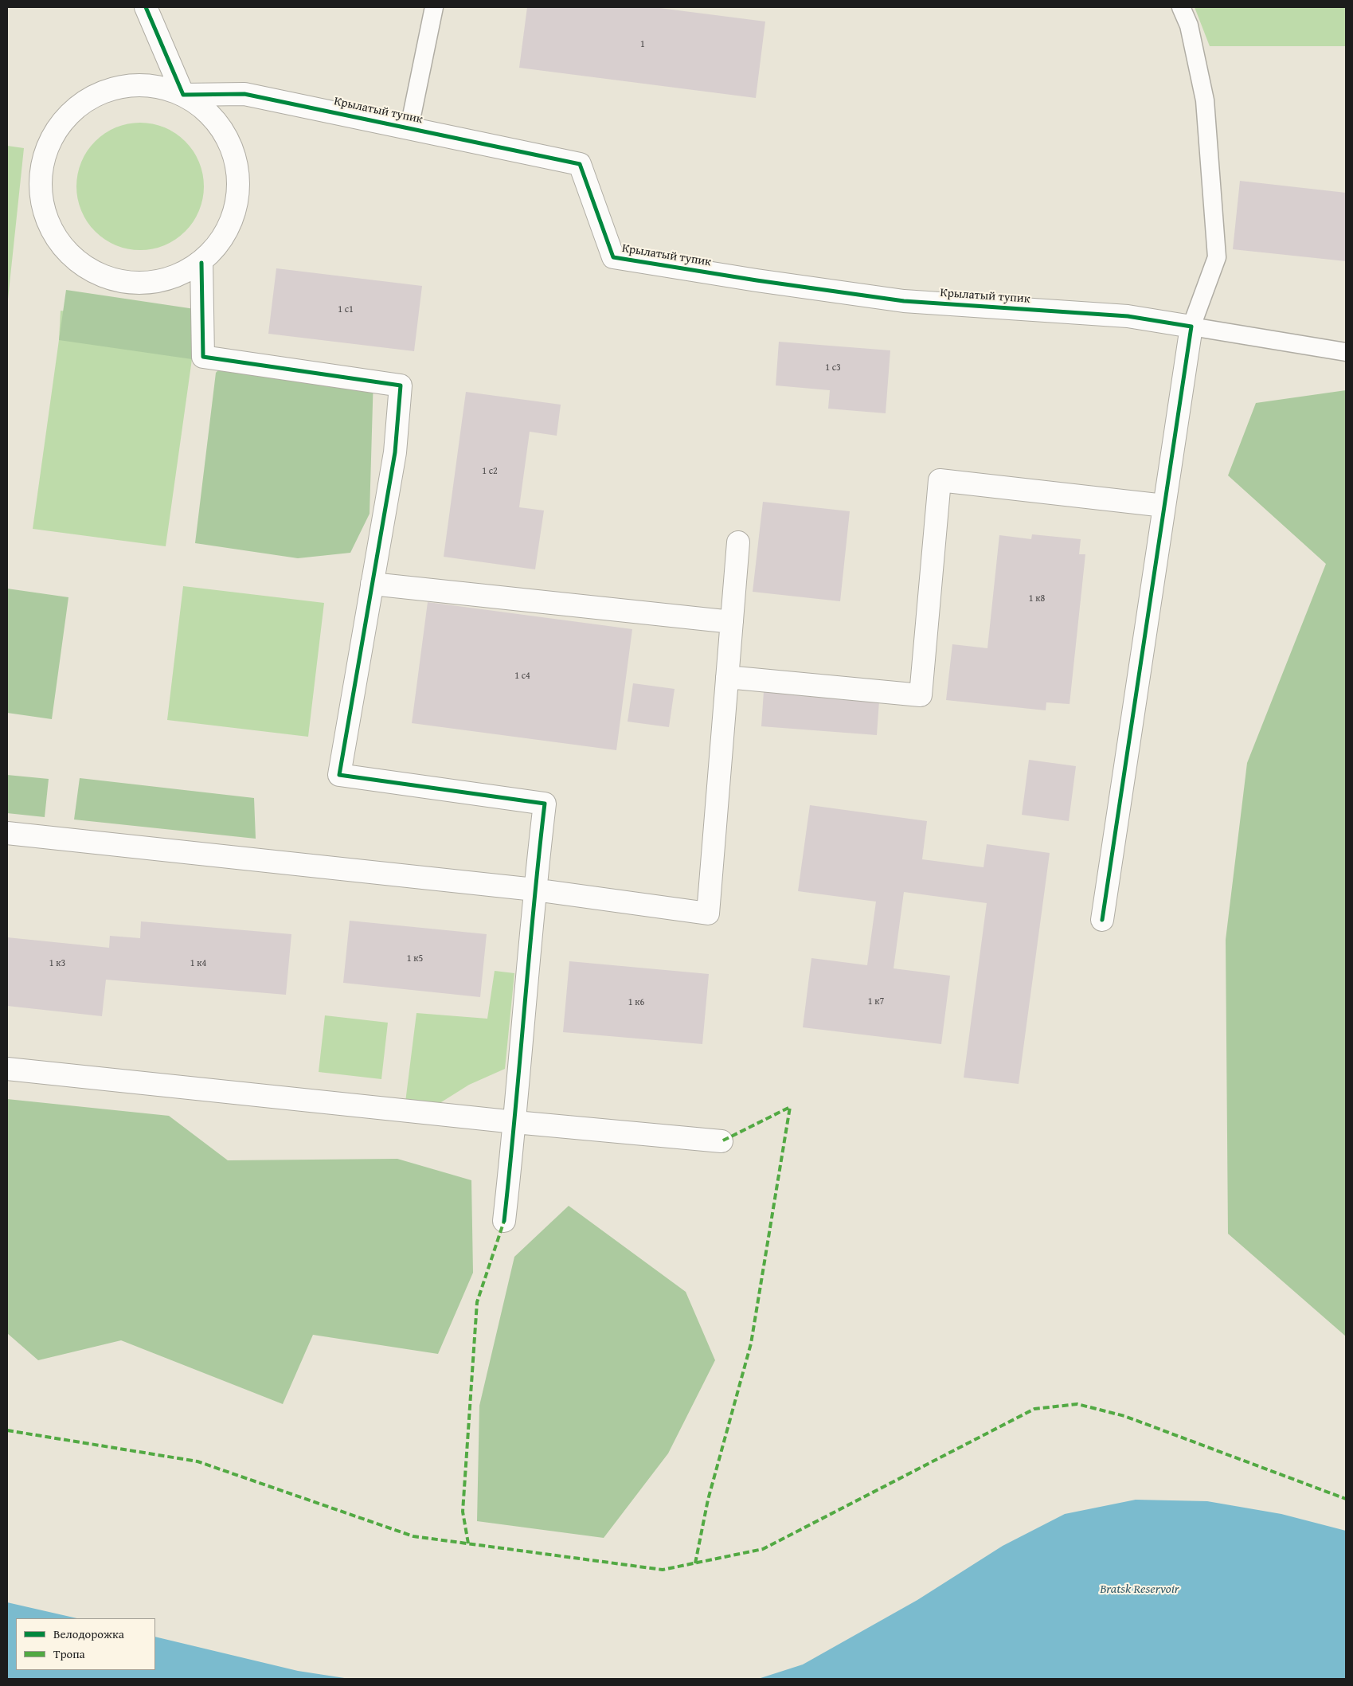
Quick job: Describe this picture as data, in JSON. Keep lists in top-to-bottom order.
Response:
{
  "streets": {
    "street": ["Крылатый тупик"]
  },
  "water": ["Bratsk Reservoir"],
  "house_numbers": [
    "1",
    "1 с1",
    "1 с3",
    "1 с2",
    "1 к8",
    "1 с4",
    "1 к5",
    "1 к3",
    "1 к4",
    "1 к7",
    "1 к6"
  ],
  "legend": ["Велодорожка", "Тропа"]
}
